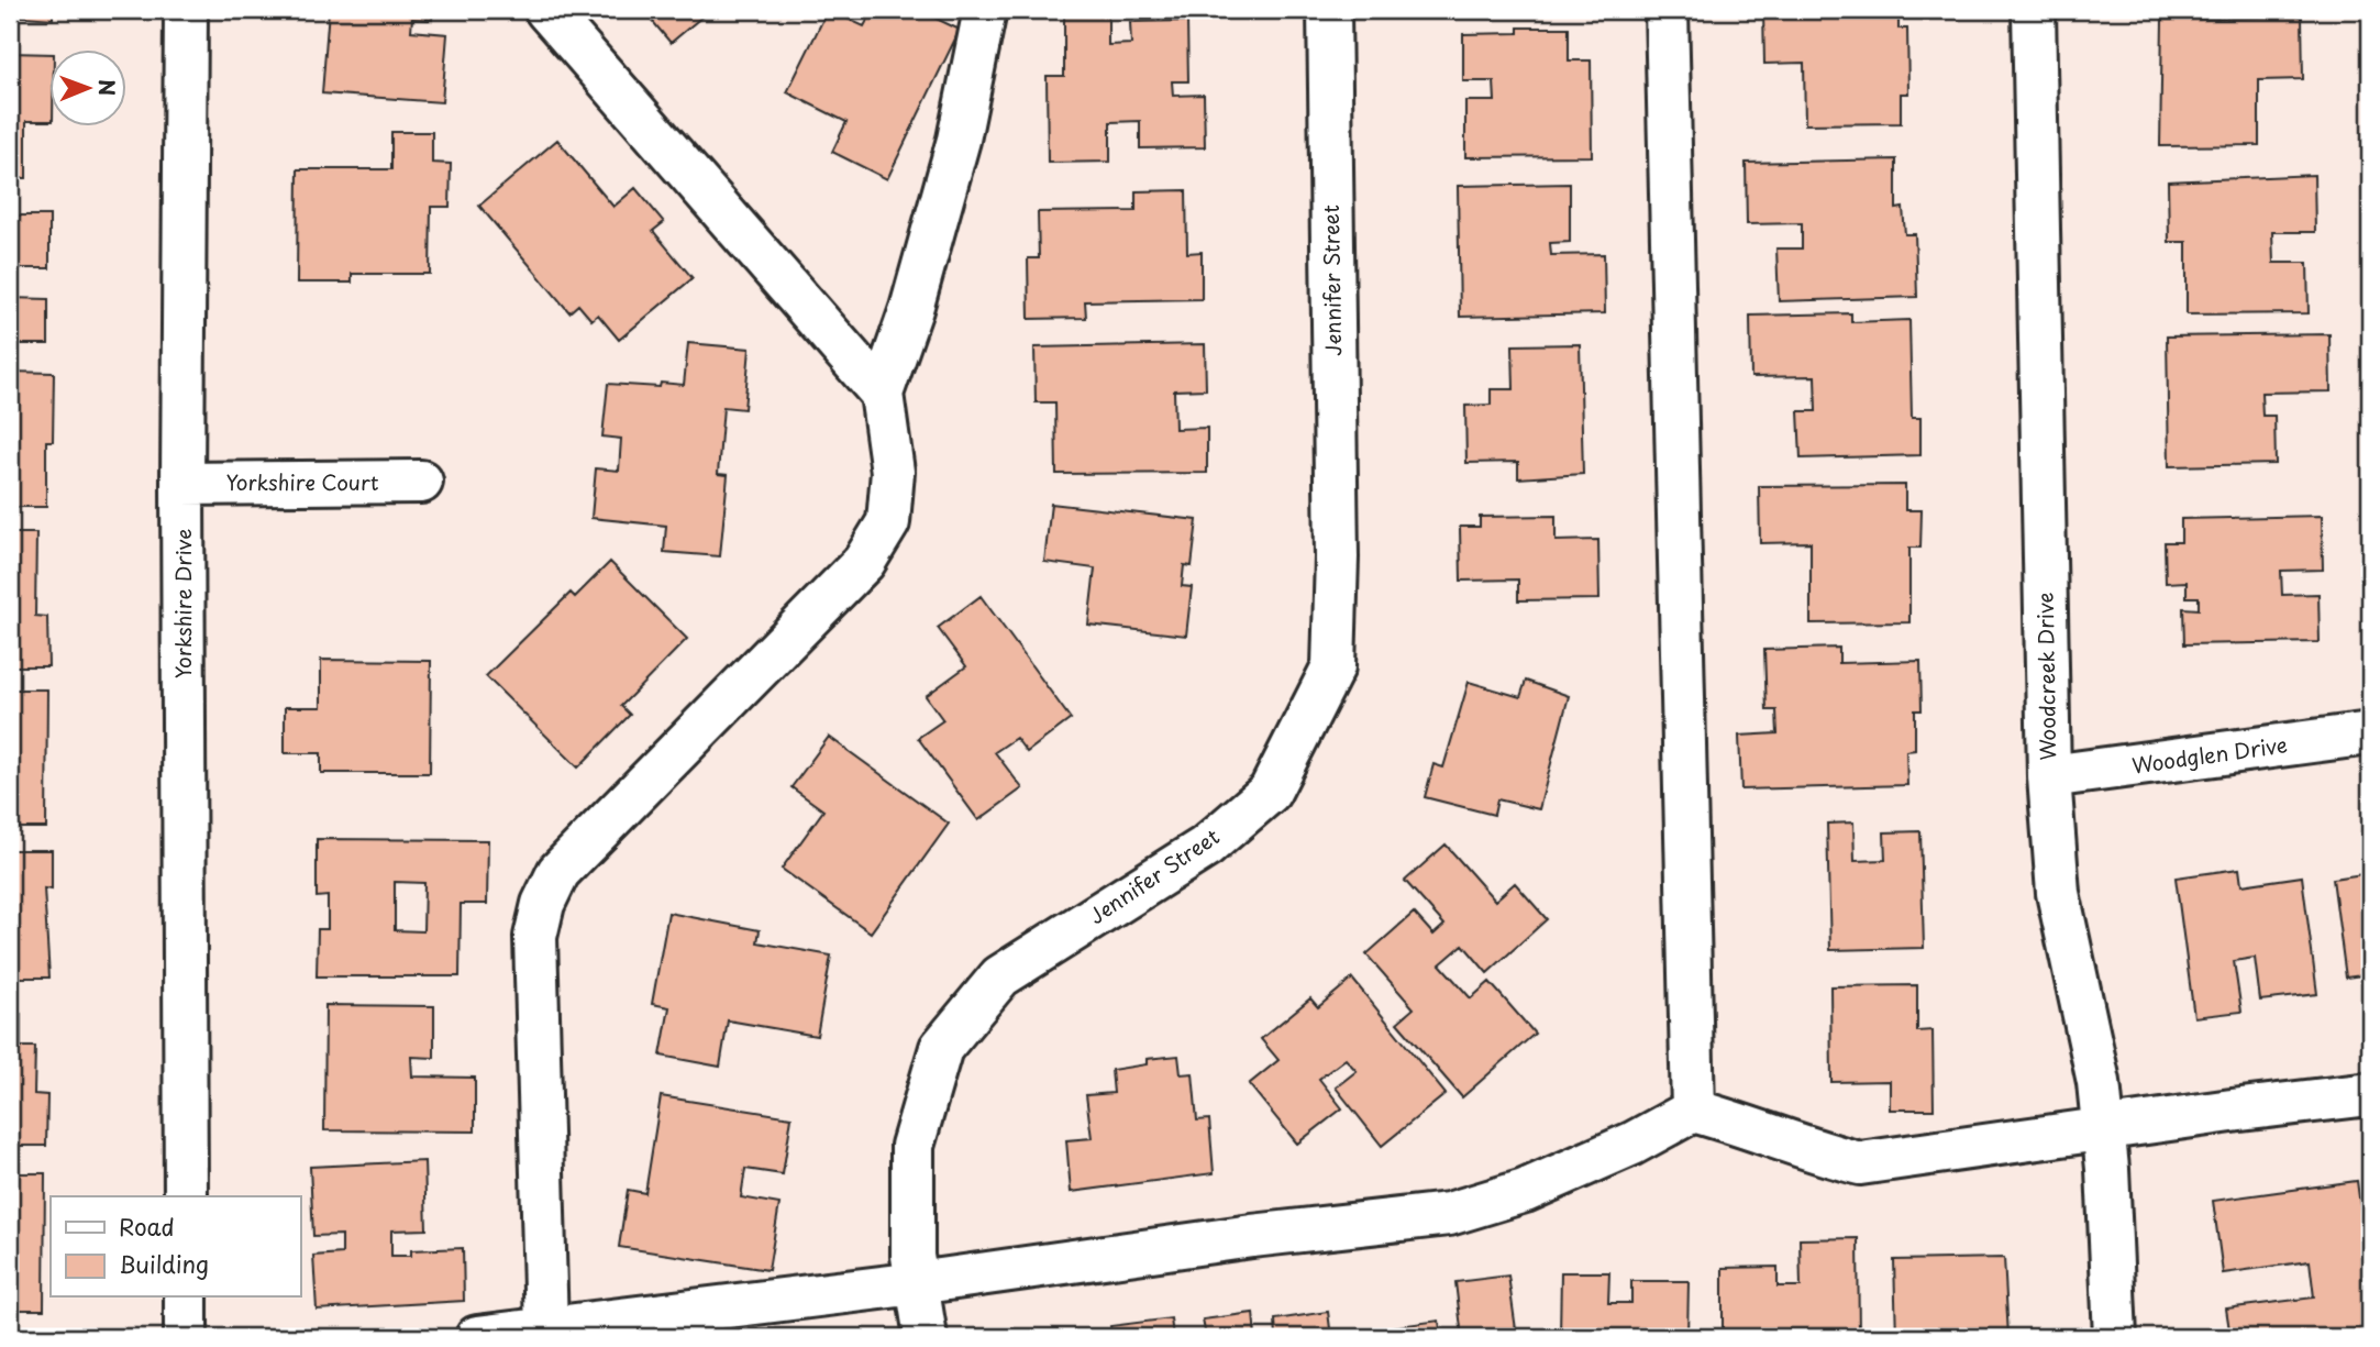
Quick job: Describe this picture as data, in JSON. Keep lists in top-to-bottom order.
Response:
{
  "streets": {
    "street": [
      "Jennifer Street",
      "Yorkshire Court",
      "Yorkshire Drive",
      "Woodcreek Drive",
      "Woodglen Drive"
    ]
  },
  "crossings": [
    ["Yorkshire Court", "Yorkshire Drive"],
    ["Woodcreek Drive", "Woodglen Drive"]
  ],
  "legend": ["Road", "Building"],
  "north": "right"
}
